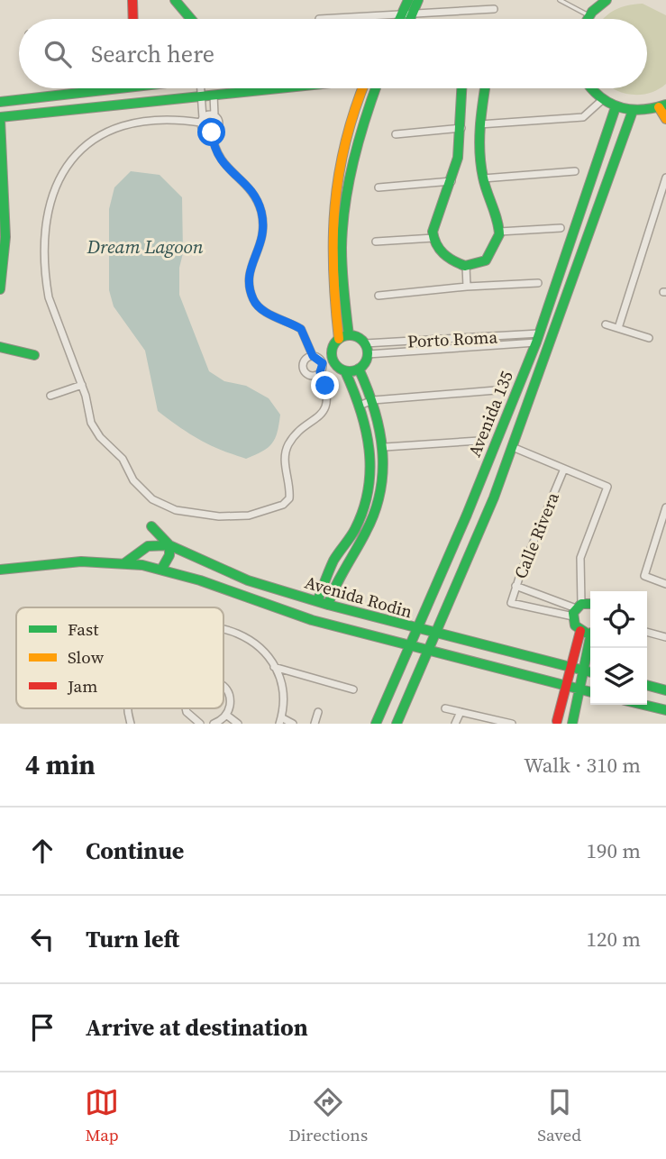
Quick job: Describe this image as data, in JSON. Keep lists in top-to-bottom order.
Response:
{
  "streets": {
    "main road": ["Avenida 135", "Avenida Rodin"],
    "street": ["Porto Roma", "Calle Rivera"]
  },
  "crossings": [
    ["Porto Roma", "Avenida 135"],
    ["Avenida 135", "Avenida Rodin"]
  ],
  "water": ["Dream Lagoon"],
  "legend": ["Fast", "Slow", "Jam"],
  "page": {
    "search": "Search here",
    "heading": ["4 min", "Walk · 310 m"],
    "list": [
      ["Continue", "190 m"],
      ["Turn left", "120 m"],
      "Arrive at destination"
    ],
    "nav": ["Map", "Directions", "Saved"]
  }
}
